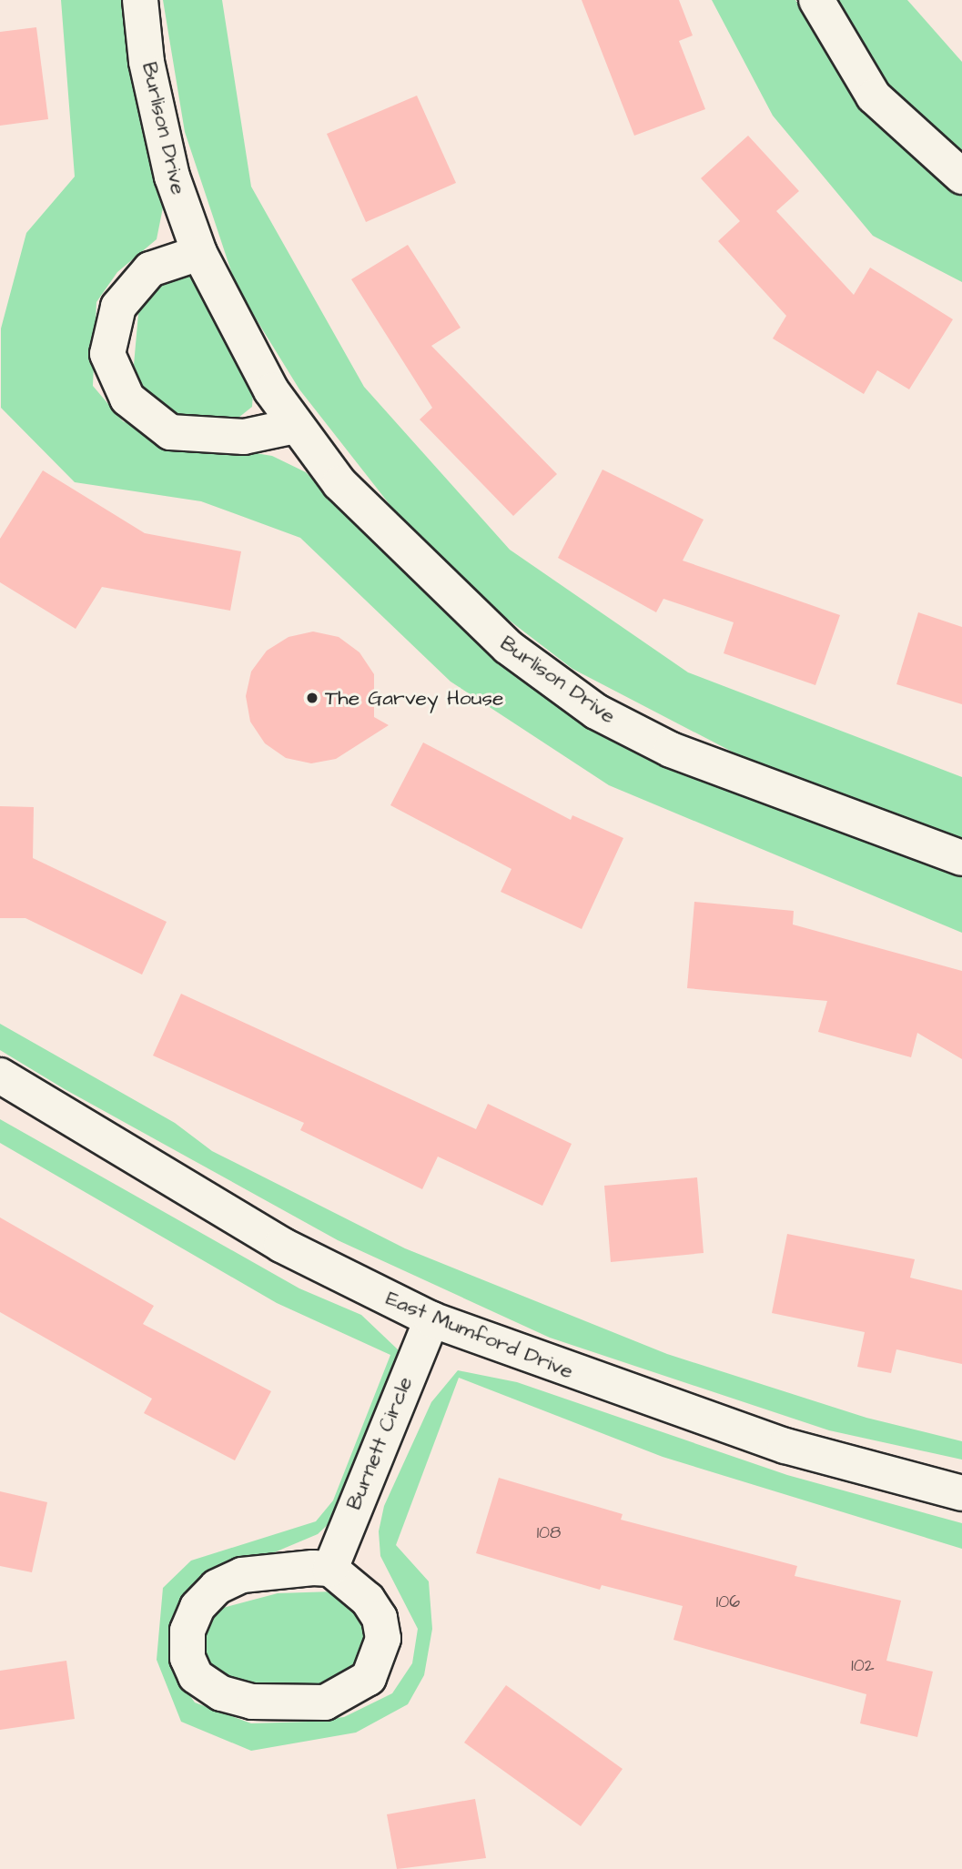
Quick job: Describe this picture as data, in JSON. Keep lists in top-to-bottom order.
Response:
{
  "streets": {
    "street": ["Burlison Drive", "East Mumford Drive", "Burnett Circle"]
  },
  "crossings": [
    ["East Mumford Drive", "Burnett Circle"]
  ],
  "places": ["The Garvey House"],
  "house_numbers": ["108", "106", "102"]
}
